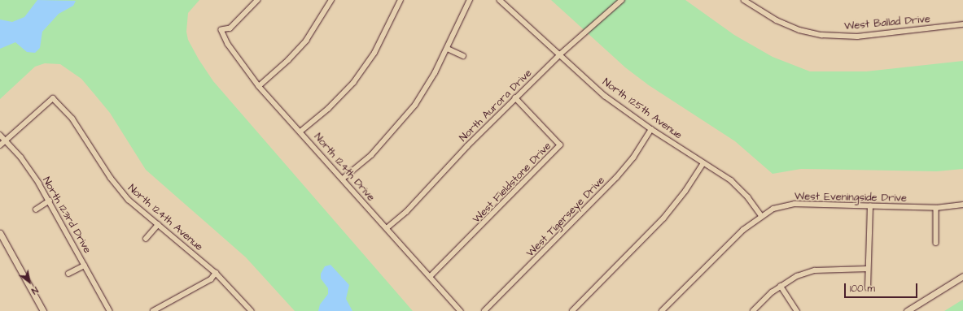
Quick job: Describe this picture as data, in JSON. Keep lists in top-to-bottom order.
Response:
{
  "streets": {
    "street": [
      "West Ballad Drive",
      "North Aurora Drive",
      "North 125th Avenue",
      "North 124th Drive",
      "West Fieldstone Drive",
      "West Eveningside Drive",
      "North 123rd Drive",
      "West Tigerseye Drive",
      "North 124th Avenue"
    ]
  },
  "crossings": [
    ["North Aurora Drive", "North 125th Avenue"],
    ["North Aurora Drive", "North 124th Drive"],
    ["North Aurora Drive", "West Fieldstone Drive"],
    ["North 125th Avenue", "West Eveningside Drive"],
    ["North 125th Avenue", "West Tigerseye Drive"],
    ["North 124th Drive", "West Fieldstone Drive"],
    ["North 123rd Drive", "North 124th Avenue"]
  ],
  "scale_bar": "100 m",
  "north": "bottom right"
}
